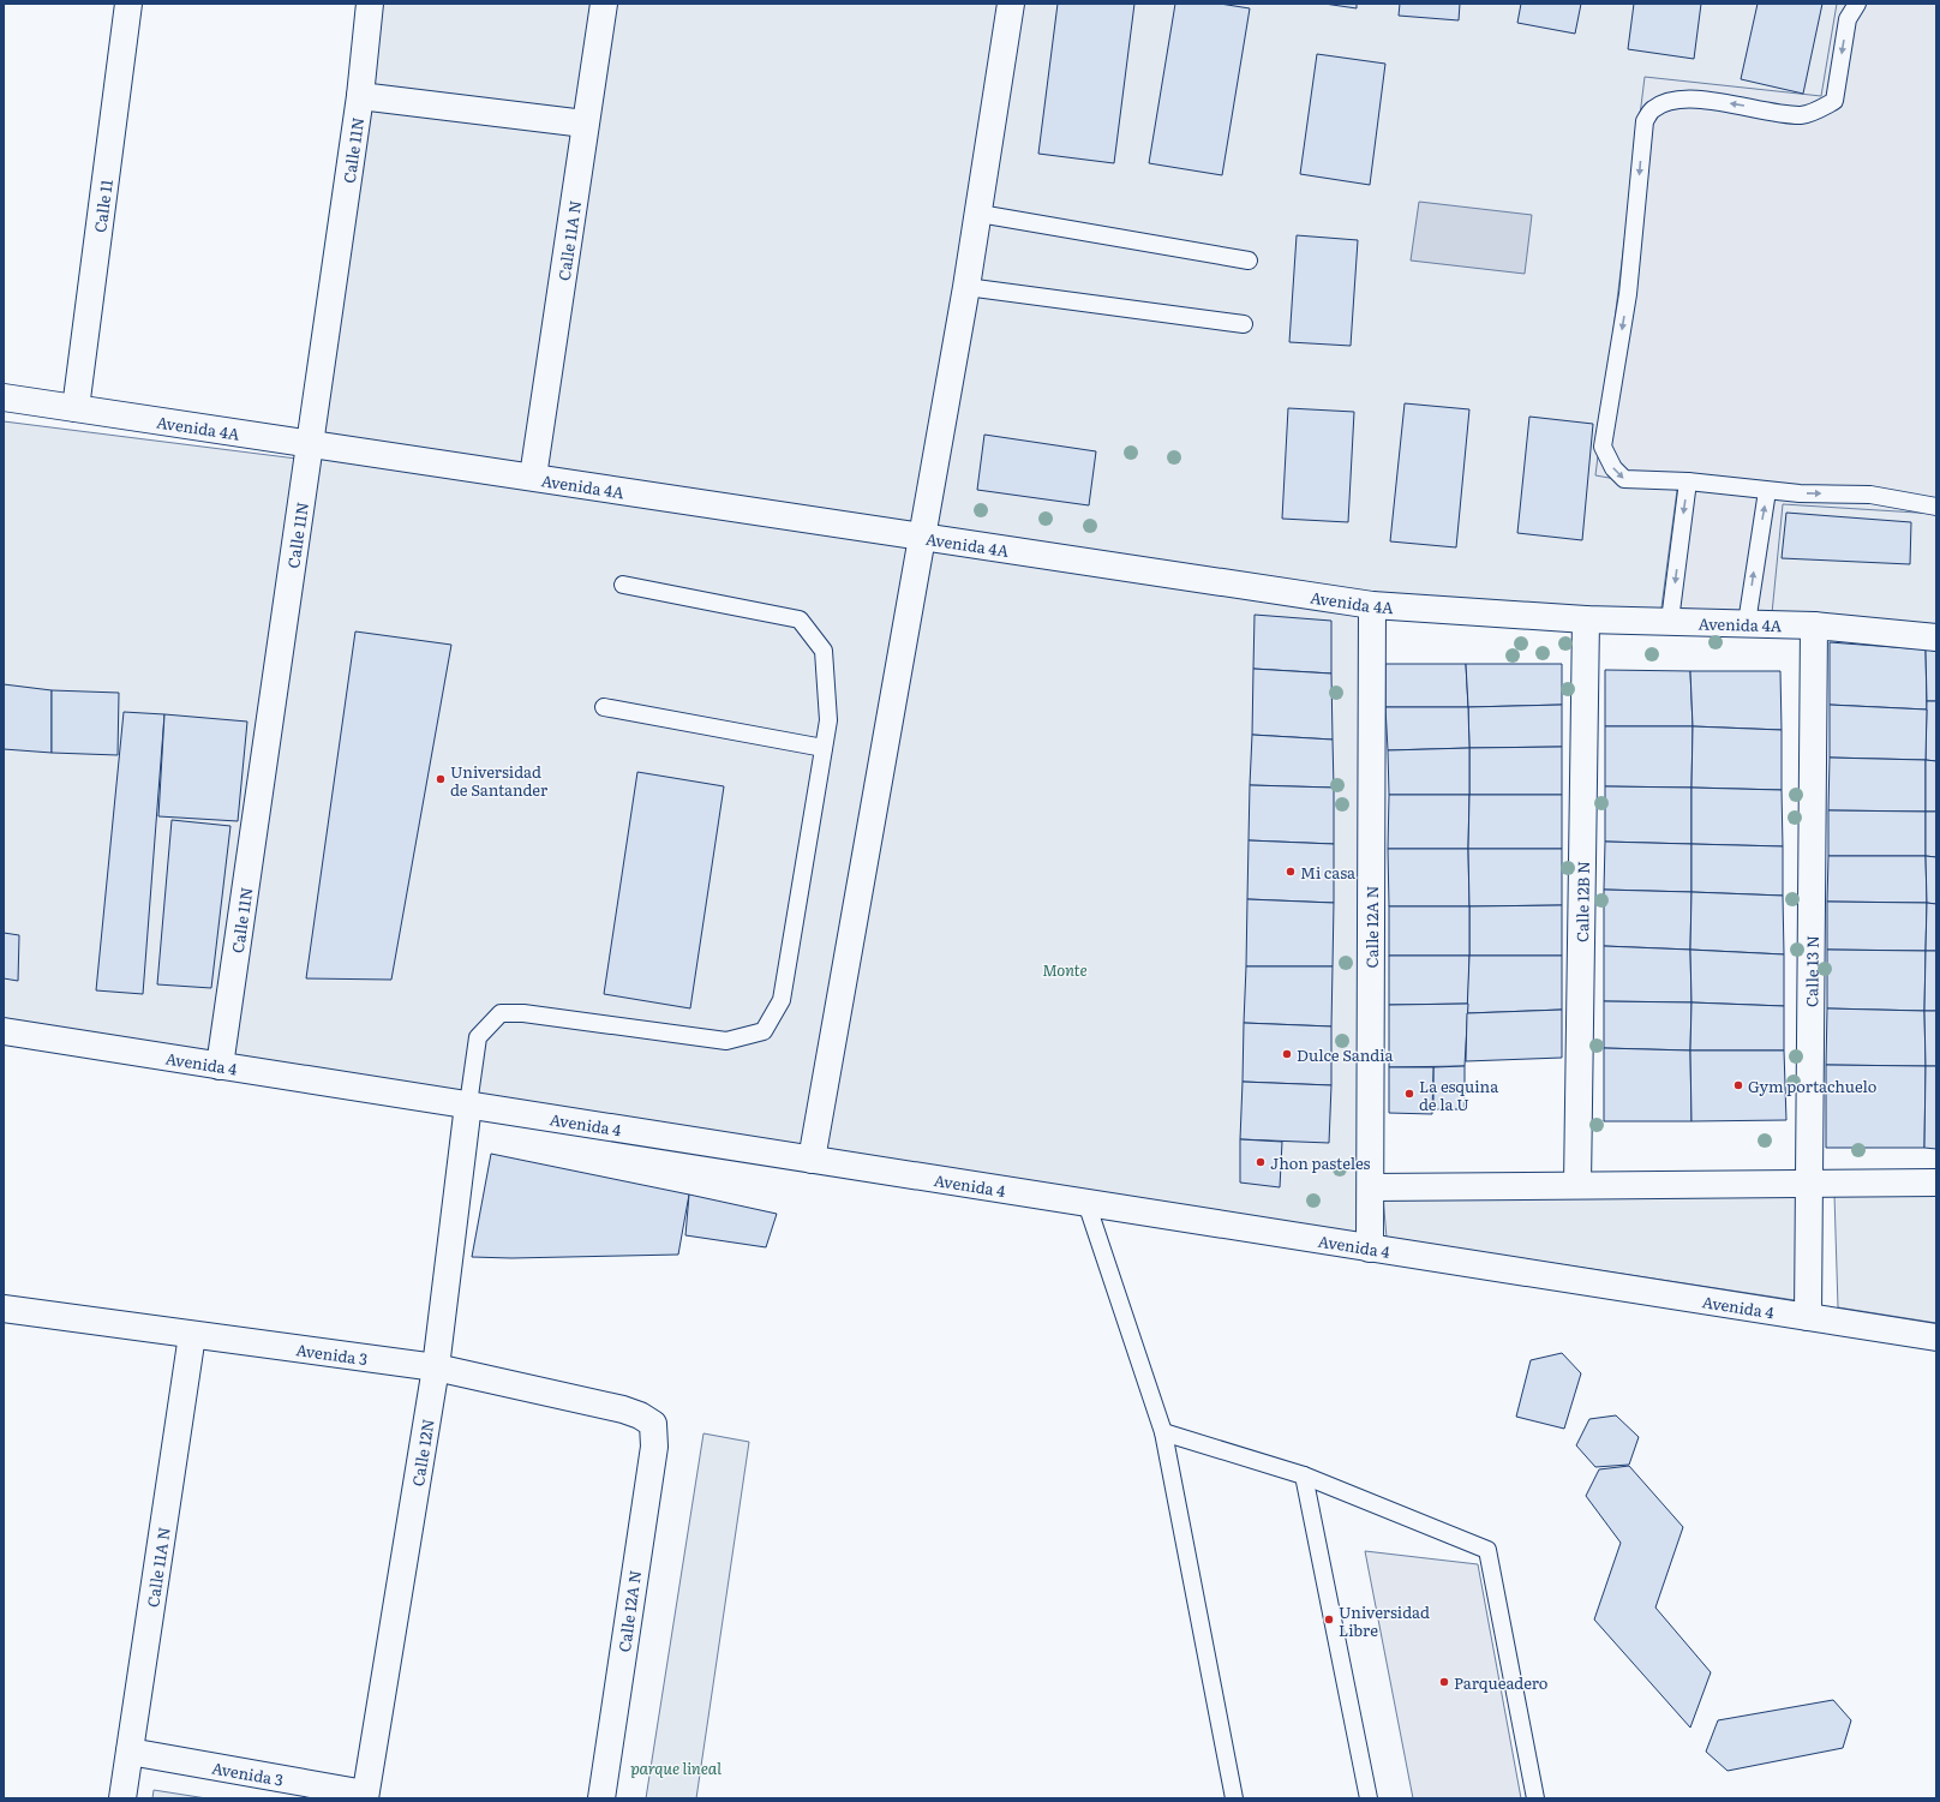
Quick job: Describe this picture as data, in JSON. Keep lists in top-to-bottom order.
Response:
{
  "streets": {
    "street": [
      "Calle 11N",
      "Calle 11",
      "Calle 11A N",
      "Avenida 4A",
      "Calle 12B N",
      "Calle 12A N",
      "Calle 13 N",
      "Avenida 4",
      "Avenida 3",
      "Calle 12N"
    ]
  },
  "crossings": [
    ["Calle 11N", "Avenida 4A"],
    ["Calle 11N", "Avenida 4"],
    ["Calle 11", "Avenida 4A"],
    ["Calle 11A N", "Avenida 4A"],
    ["Calle 11A N", "Avenida 3"],
    ["Avenida 4A", "Calle 12B N"],
    ["Avenida 4A", "Calle 12A N"],
    ["Avenida 4A", "Calle 13 N"],
    ["Calle 12A N", "Avenida 4"],
    ["Calle 12A N", "Avenida 3"],
    ["Calle 13 N", "Avenida 4"],
    ["Avenida 4", "Calle 12N"],
    ["Avenida 3", "Calle 12N"]
  ],
  "parks": ["Monte", "parque lineal"],
  "places": [
    "Universidad de Santander",
    "Mi casa",
    "Dulce Sandia",
    "Gym portachuelo",
    "La esquina de la U",
    "Jhon pasteles",
    "Universidad Libre",
    "Parqueadero"
  ]
}
